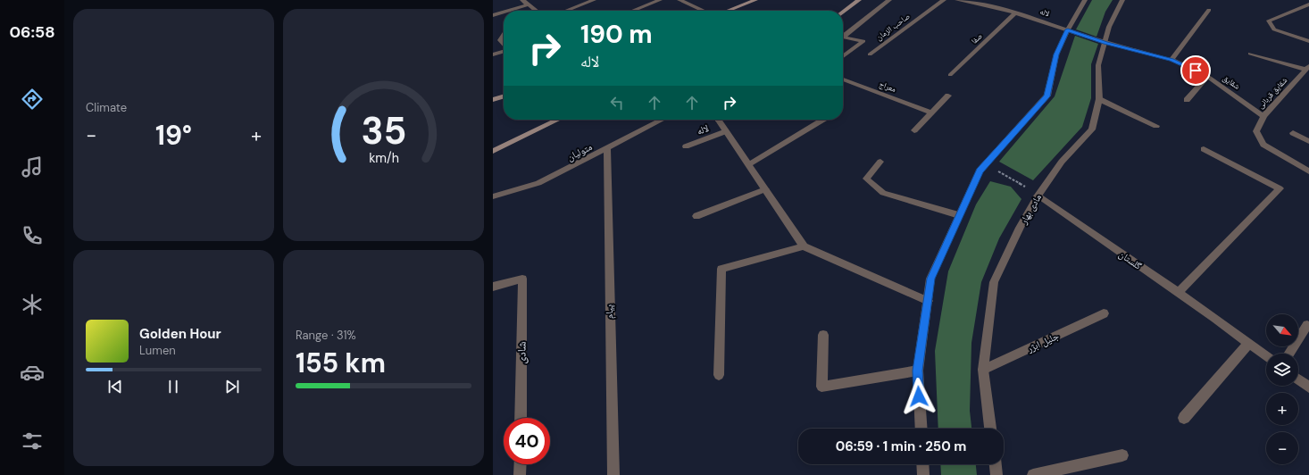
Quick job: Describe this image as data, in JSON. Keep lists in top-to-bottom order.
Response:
{
  "streets": {
    "street": [
      "لاله",
      "صاحب الزمان",
      "صفا",
      "شقایق",
      "معراج",
      "شقایق قربانی",
      "متولیان",
      "مادی بهار",
      "گلستان",
      "پیام",
      "جلیل ابژر",
      "شادی"
    ]
  },
  "crossings": [
    ["لاله", "صفا"],
    ["لاله", "شقایق"],
    ["لاله", "مادی بهار"],
    ["شقایق", "شقایق قربانی"],
    ["شقایق", "مادی بهار"],
    ["متولیان", "پیام"],
    ["مادی بهار", "گلستان"],
    ["مادی بهار", "جلیل ابژر"]
  ],
  "north": "bottom right",
  "page": {
    "tabs": "06:58",
    "tile": [
      "Climate",
      ["Range · 31%", "155 km"]
    ],
    "turn": ["190 m", "لاله"],
    "heat": ["−", "19°", "+"],
    "map_buttons": ["+", "−"],
    "song": ["Golden Hour", "Lumen"],
    "limit": "40",
    "trip": "06:59 · 1 min · 250 m",
    "gauge": ["35", "km/h"]
  }
}
